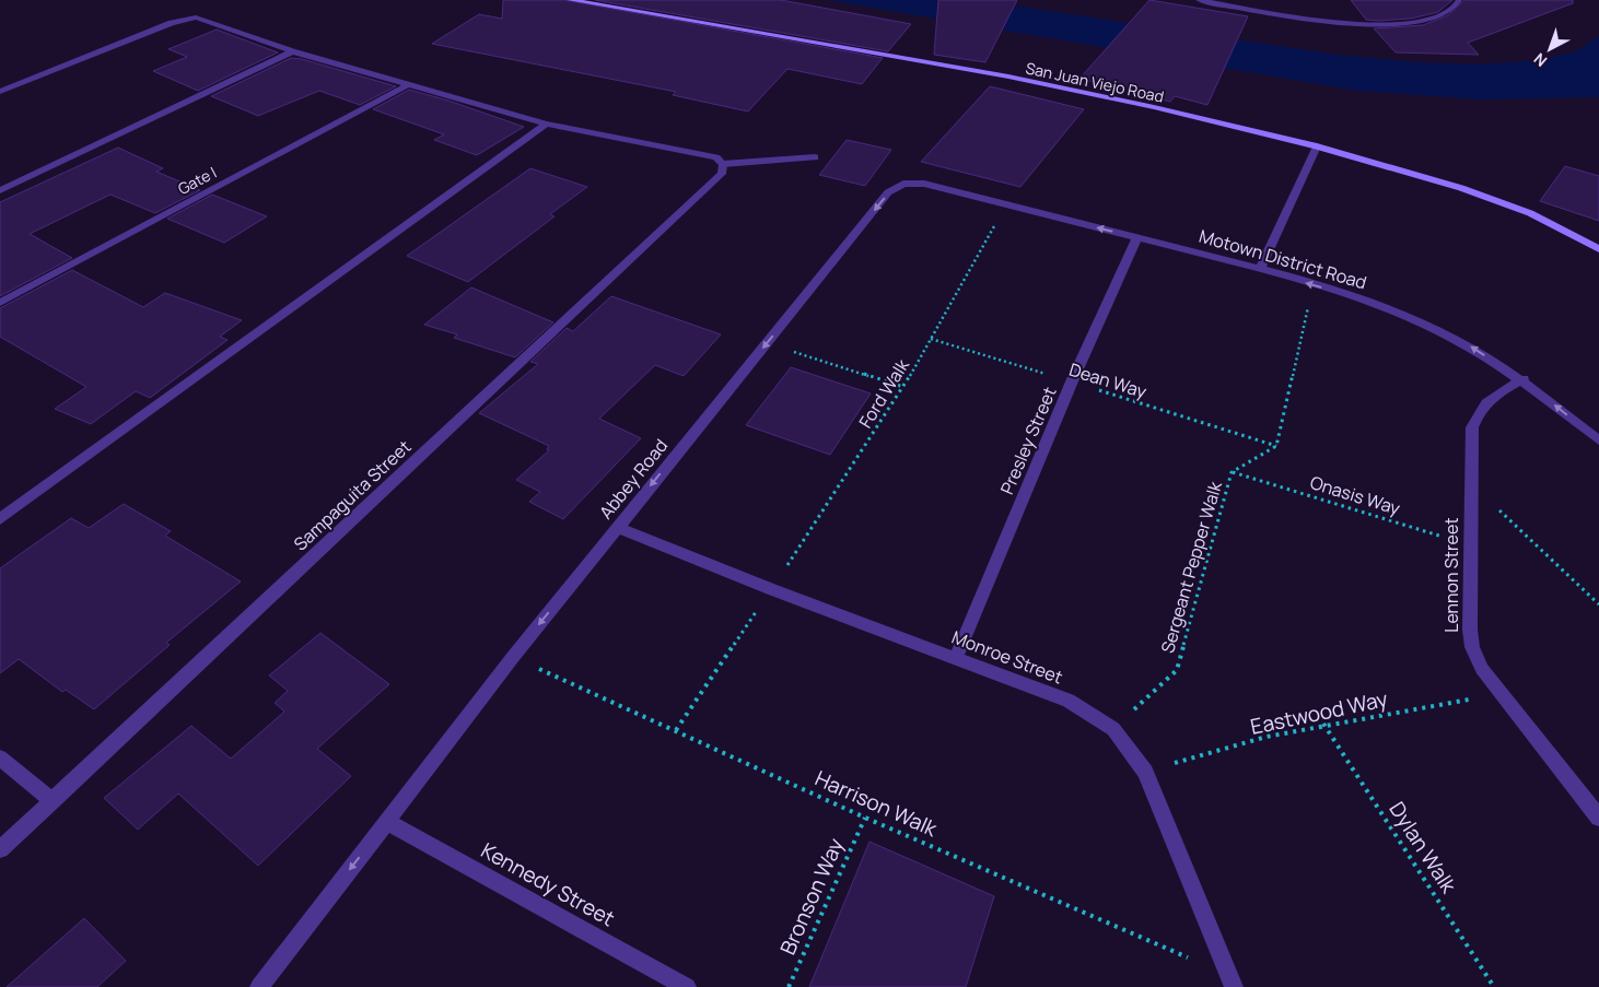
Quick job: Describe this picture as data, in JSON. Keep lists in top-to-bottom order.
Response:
{
  "streets": {
    "street": [
      "San Juan Viejo Road",
      "Gate I",
      "Motown District Road",
      "Presley Street",
      "Abbey Road",
      "Sampaguita Street",
      "Lennon Street",
      "Monroe Street",
      "Kennedy Street"
    ],
    "path": [
      "Dean Way",
      "Ford Walk",
      "Onasis Way",
      "Sergeant Pepper Walk",
      "Eastwood Way",
      "Harrison Walk",
      "Dylan Walk",
      "Bronson Way"
    ]
  },
  "crossings": [
    ["Motown District Road", "Ford Walk"],
    ["Motown District Road", "Presley Street"],
    ["Motown District Road", "Abbey Road"],
    ["Motown District Road", "Lennon Street"],
    ["Dean Way", "Ford Walk"],
    ["Dean Way", "Presley Street"],
    ["Dean Way", "Sergeant Pepper Walk"],
    ["Ford Walk", "Monroe Street"],
    ["Ford Walk", "Harrison Walk"],
    ["Presley Street", "Monroe Street"],
    ["Abbey Road", "Monroe Street"],
    ["Abbey Road", "Harrison Walk"],
    ["Abbey Road", "Kennedy Street"],
    ["Onasis Way", "Sergeant Pepper Walk"],
    ["Onasis Way", "Lennon Street"],
    ["Sergeant Pepper Walk", "Monroe Street"],
    ["Lennon Street", "Eastwood Way"],
    ["Monroe Street", "Eastwood Way"],
    ["Monroe Street", "Harrison Walk"],
    ["Eastwood Way", "Dylan Walk"],
    ["Harrison Walk", "Bronson Way"]
  ],
  "one_way": ["Motown District Road", "Abbey Road"],
  "north": "bottom left"
}
